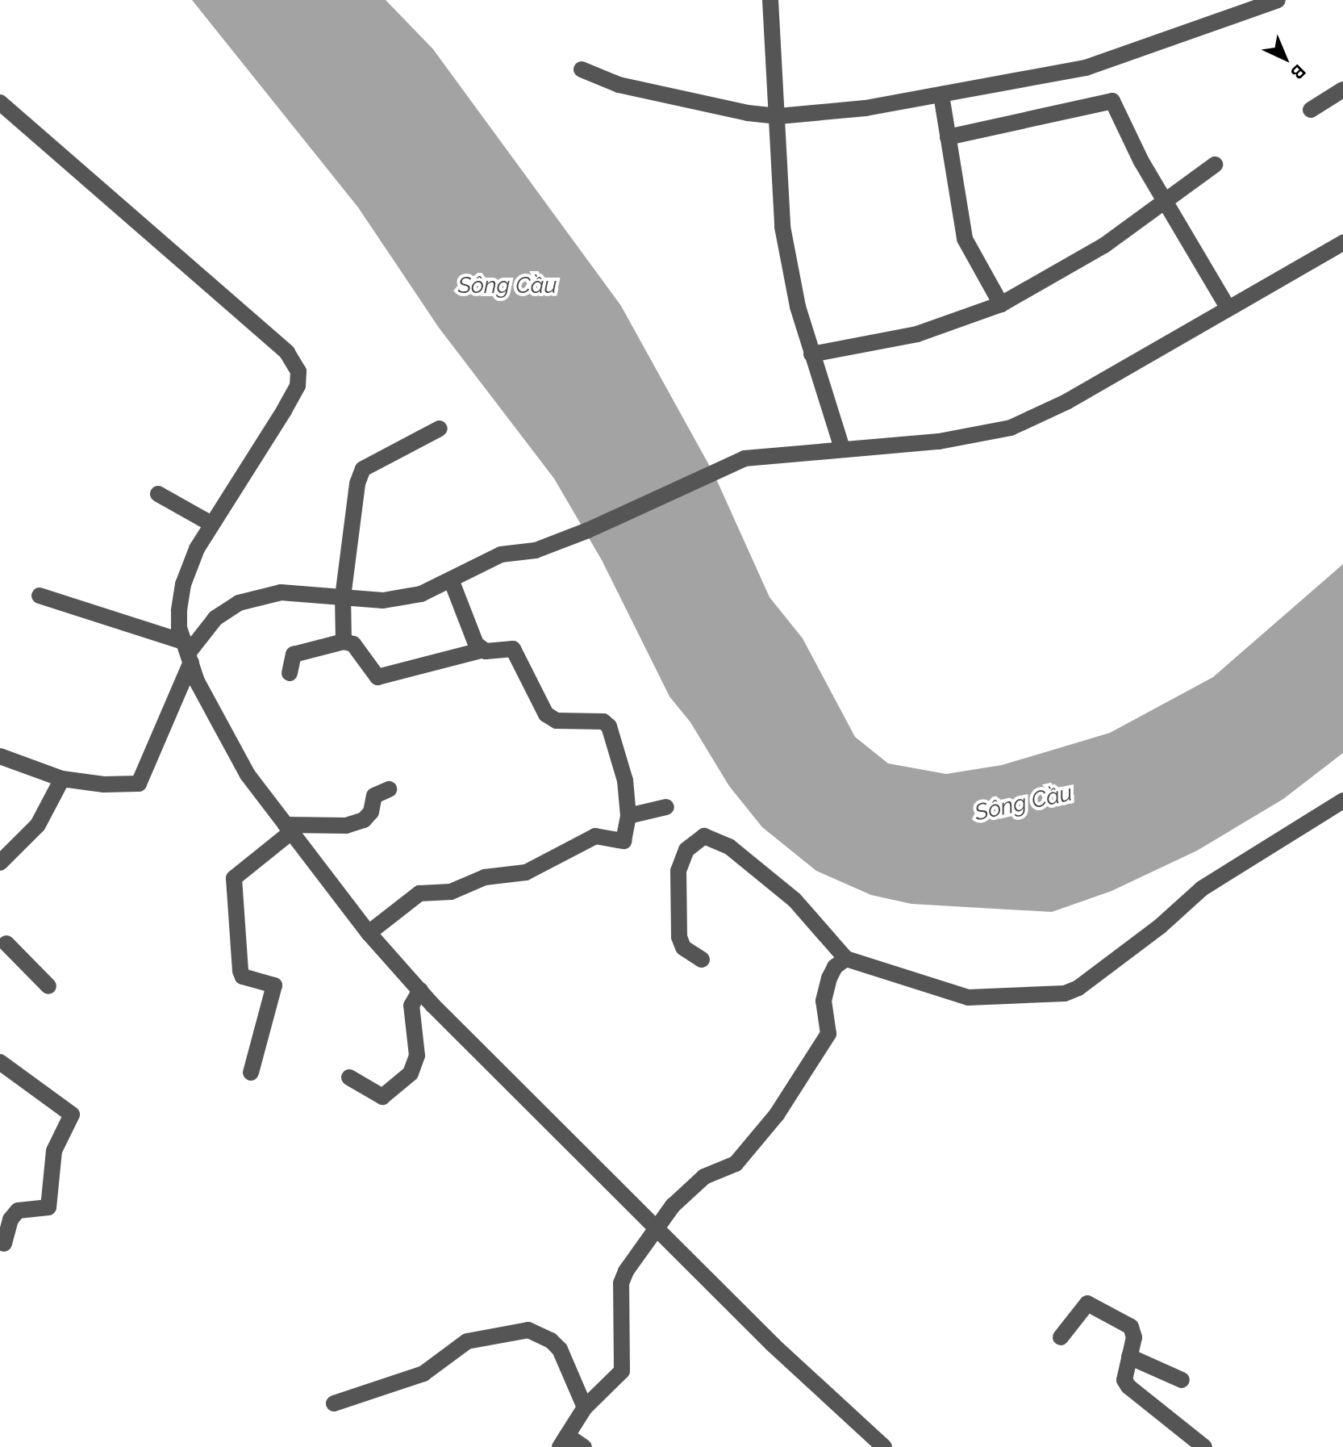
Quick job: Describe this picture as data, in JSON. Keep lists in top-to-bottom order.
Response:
{
  "water": ["Sông Cầu"],
  "north": "bottom right"
}
